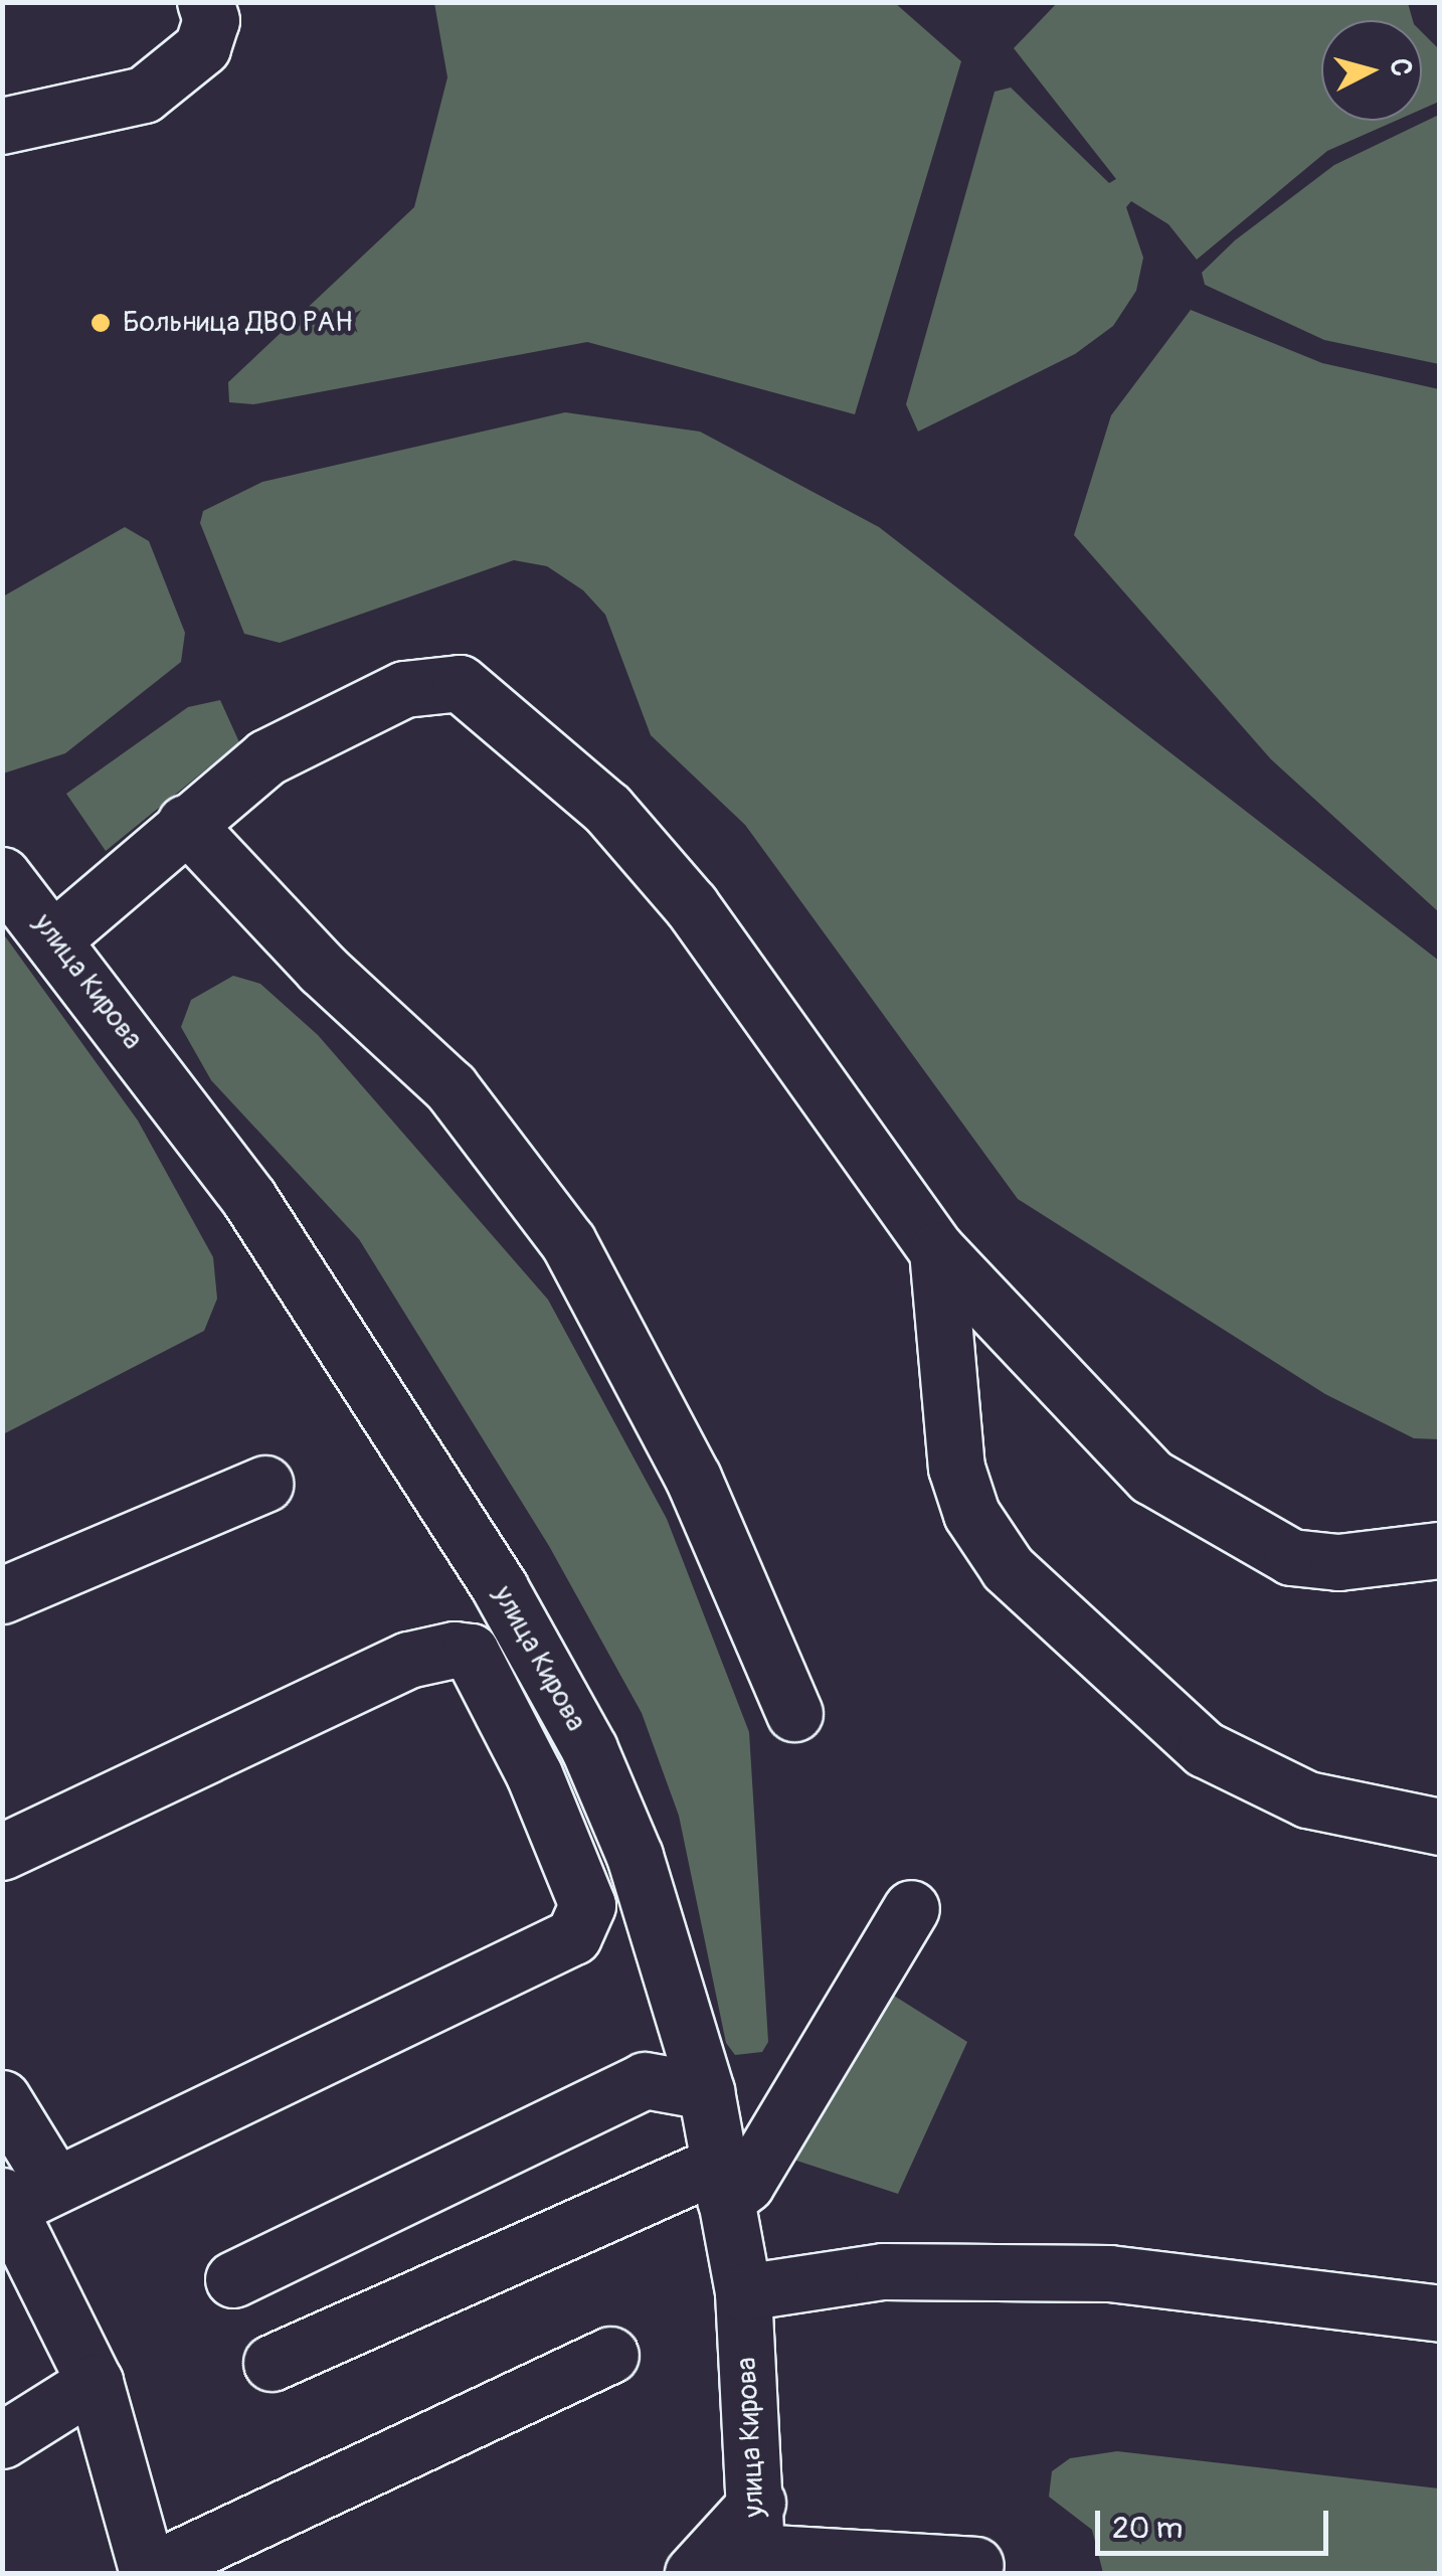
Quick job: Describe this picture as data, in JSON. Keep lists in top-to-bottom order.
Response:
{
  "streets": {
    "street": ["улица Кирова"]
  },
  "places": ["Больница ДВО РАН"],
  "scale_bar": "20 m",
  "north": "right"
}
